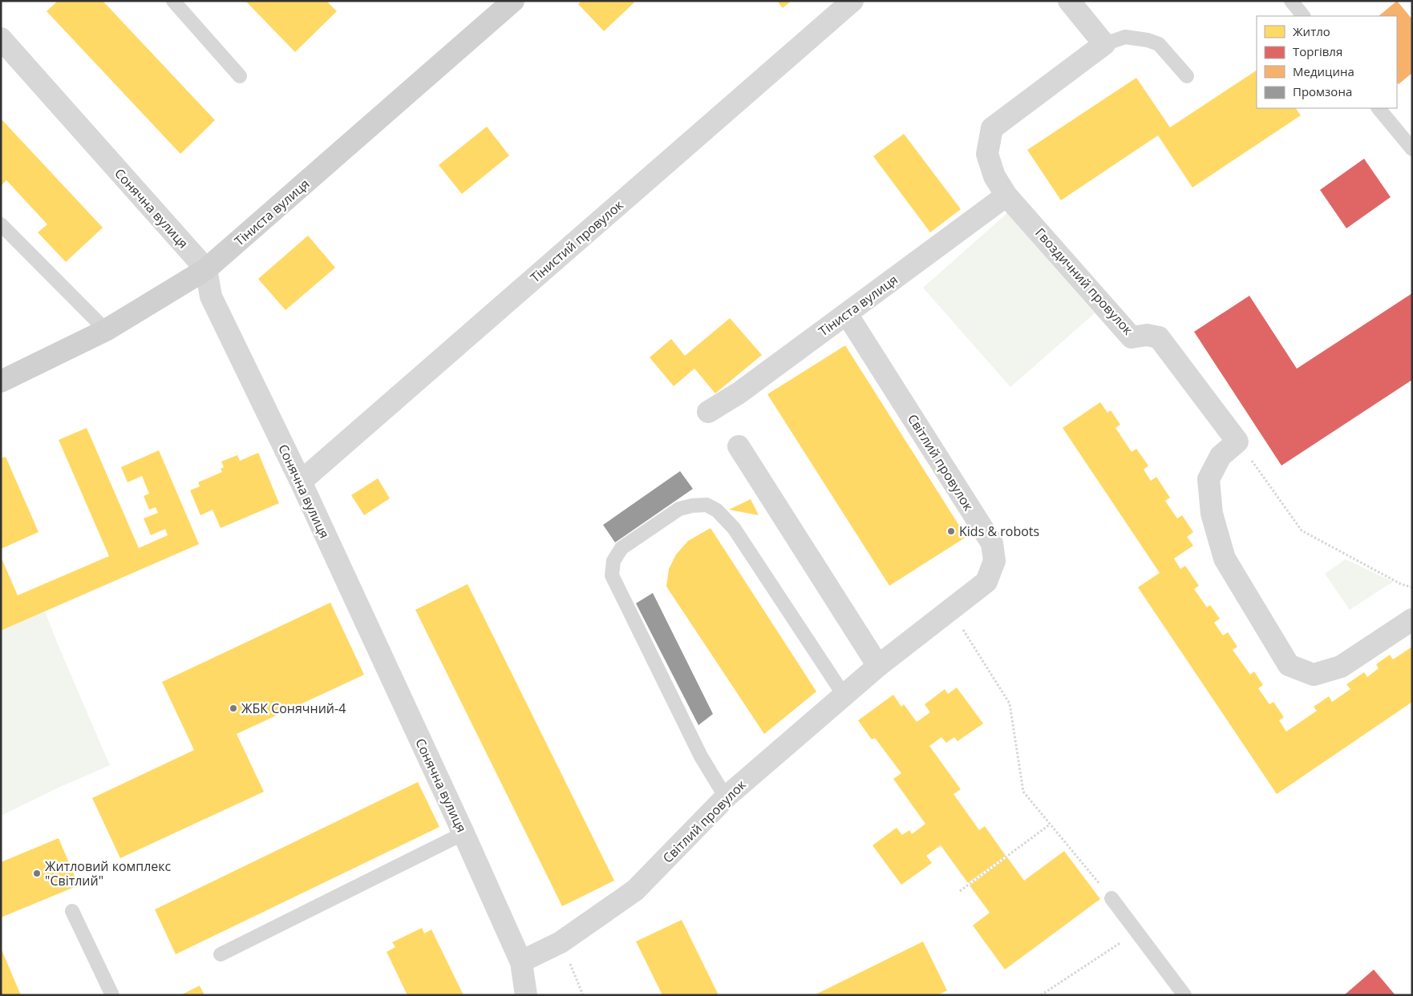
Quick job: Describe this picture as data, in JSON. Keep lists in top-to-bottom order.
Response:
{
  "streets": {
    "street": [
      "Сонячна вулиця",
      "Тіниста вулиця",
      "Тінистий провулок",
      "Гвоздичний провулок",
      "Світлий провулок"
    ]
  },
  "crossings": [
    ["Сонячна вулиця", "Тіниста вулиця"],
    ["Сонячна вулиця", "Тінистий провулок"],
    ["Сонячна вулиця", "Світлий провулок"],
    ["Тіниста вулиця", "Гвоздичний провулок"],
    ["Тіниста вулиця", "Світлий провулок"]
  ],
  "places": ["Kids & robots", "ЖБК Сонячний-4", "Житловий комплекс \"Світлий\""],
  "legend": [
    "Житло",
    "Торгівля",
    "Медицина",
    "Промзона"
  ]
}
